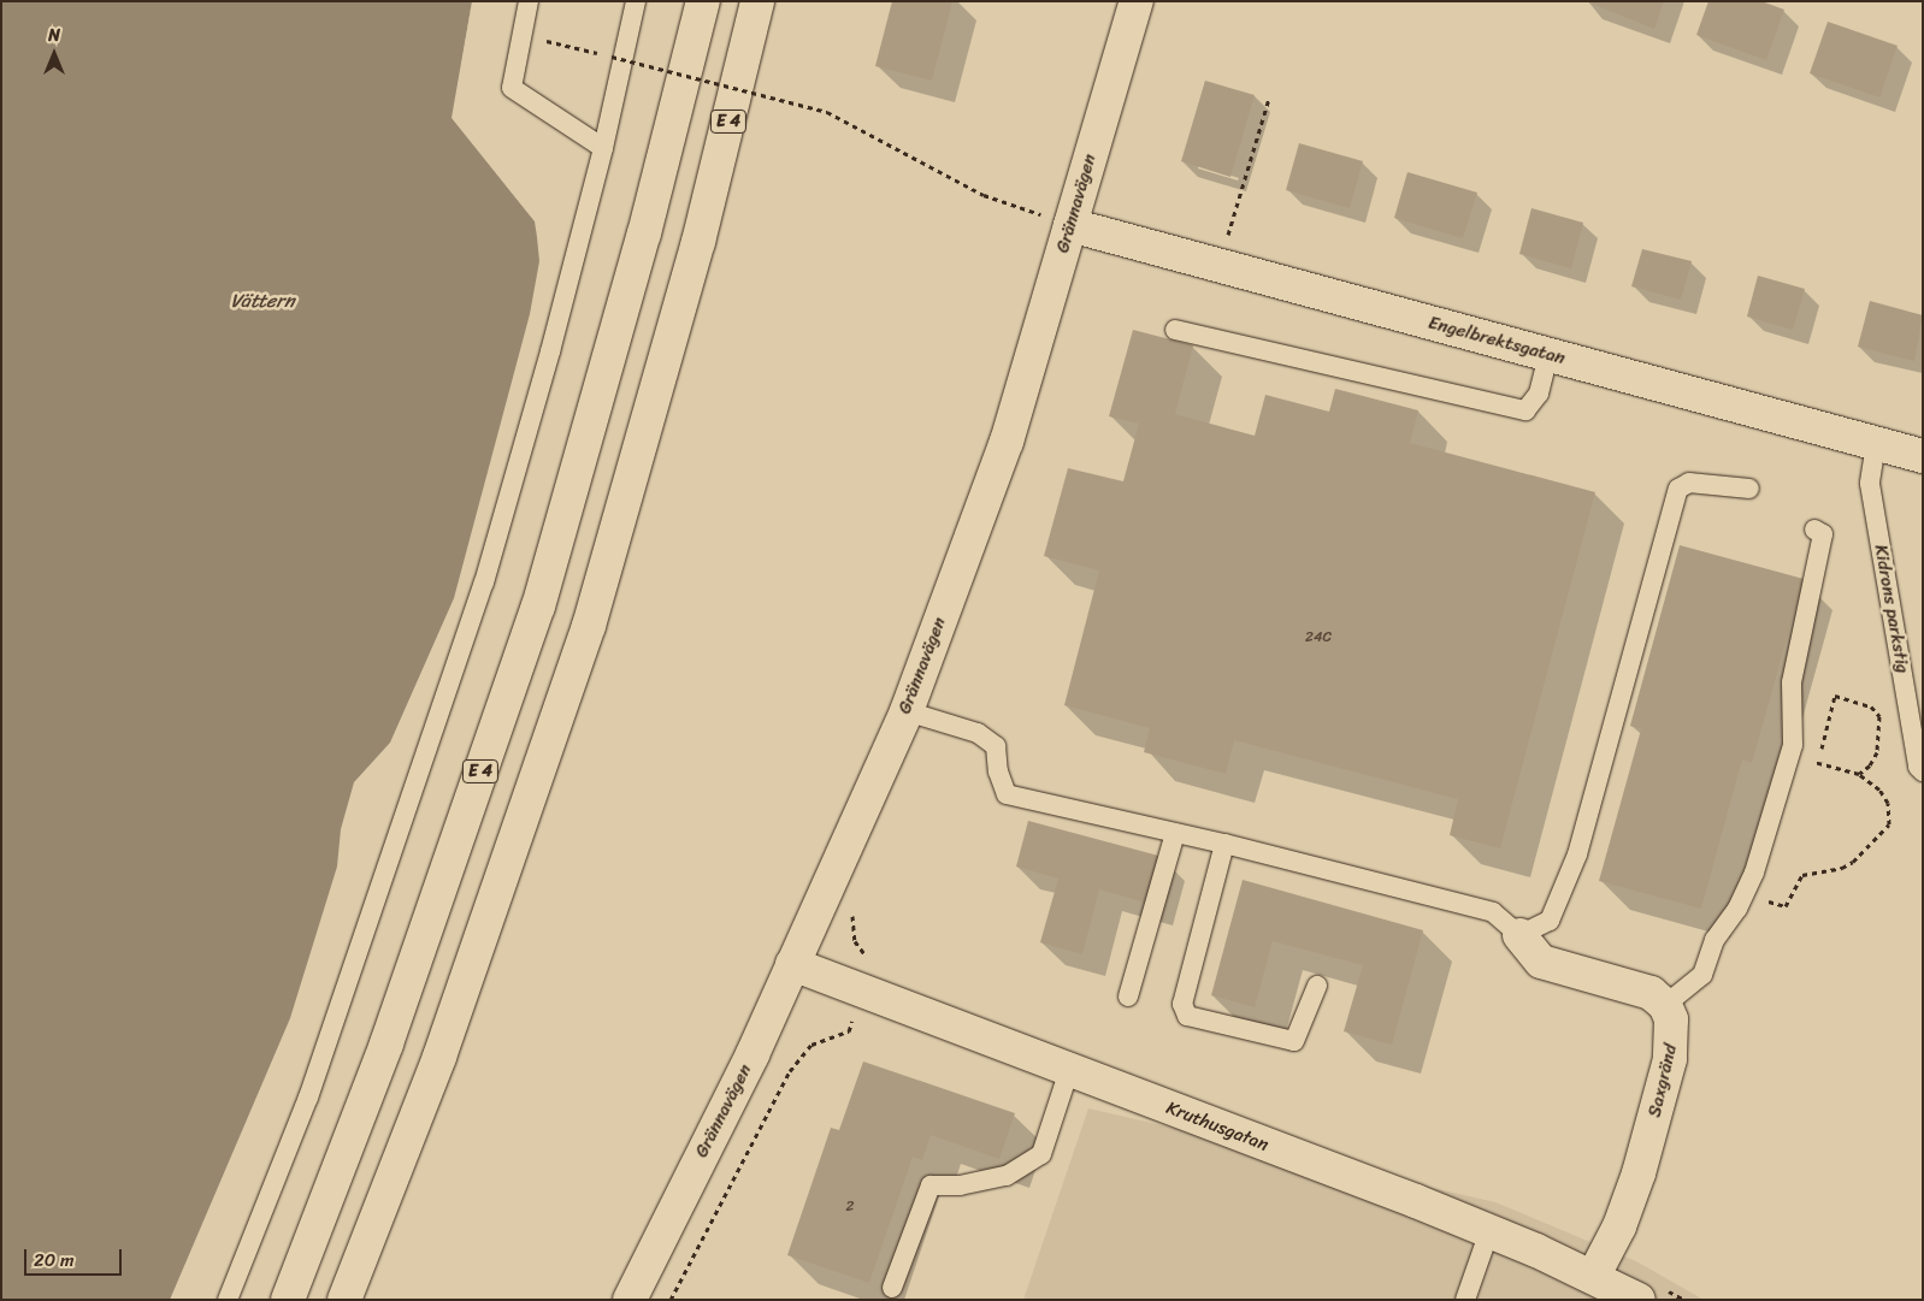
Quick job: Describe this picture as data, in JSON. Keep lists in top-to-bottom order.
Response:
{
  "streets": {
    "main road": [
      "E 4",
      "Grännavägen",
      "Engelbrektsgatan",
      "Saxgränd",
      "Kruthusgatan"
    ],
    "lane": ["Kidrons parkstig"]
  },
  "crossings": [
    ["Grännavägen", "Engelbrektsgatan"],
    ["Grännavägen", "Kruthusgatan"],
    ["Engelbrektsgatan", "Kidrons parkstig"],
    ["Saxgränd", "Kruthusgatan"]
  ],
  "water": ["Vättern"],
  "house_numbers": ["24C", "2"],
  "scale_bar": "20 m",
  "north": "top"
}
